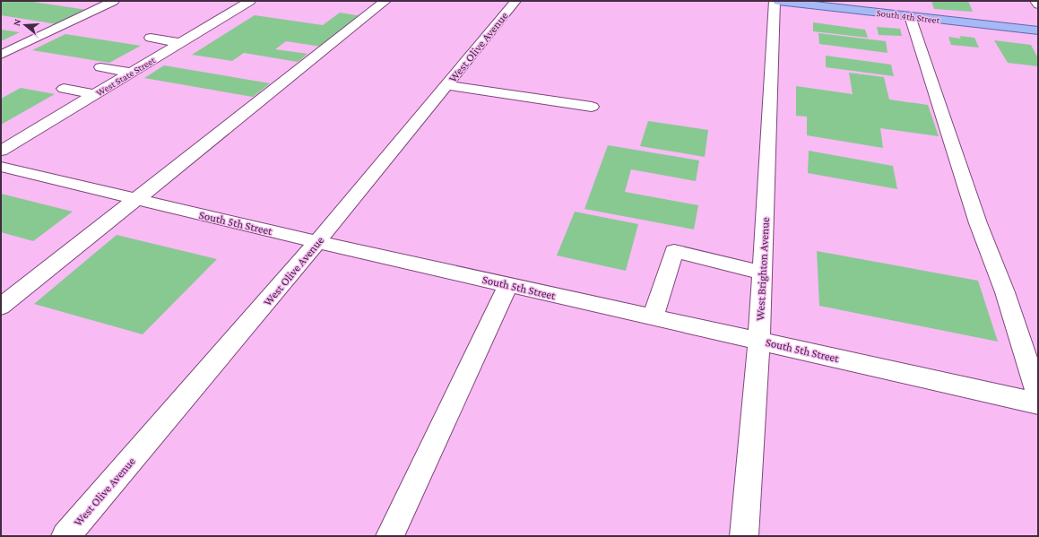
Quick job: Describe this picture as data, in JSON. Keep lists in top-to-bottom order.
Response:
{
  "streets": {
    "main road": ["South 4th Street"],
    "street": [
      "West Olive Avenue",
      "West State Street",
      "South 5th Street",
      "West Brighton Avenue"
    ]
  },
  "crossings": [
    ["West Olive Avenue", "South 5th Street"],
    ["South 5th Street", "West Brighton Avenue"]
  ],
  "north": "left"
}
